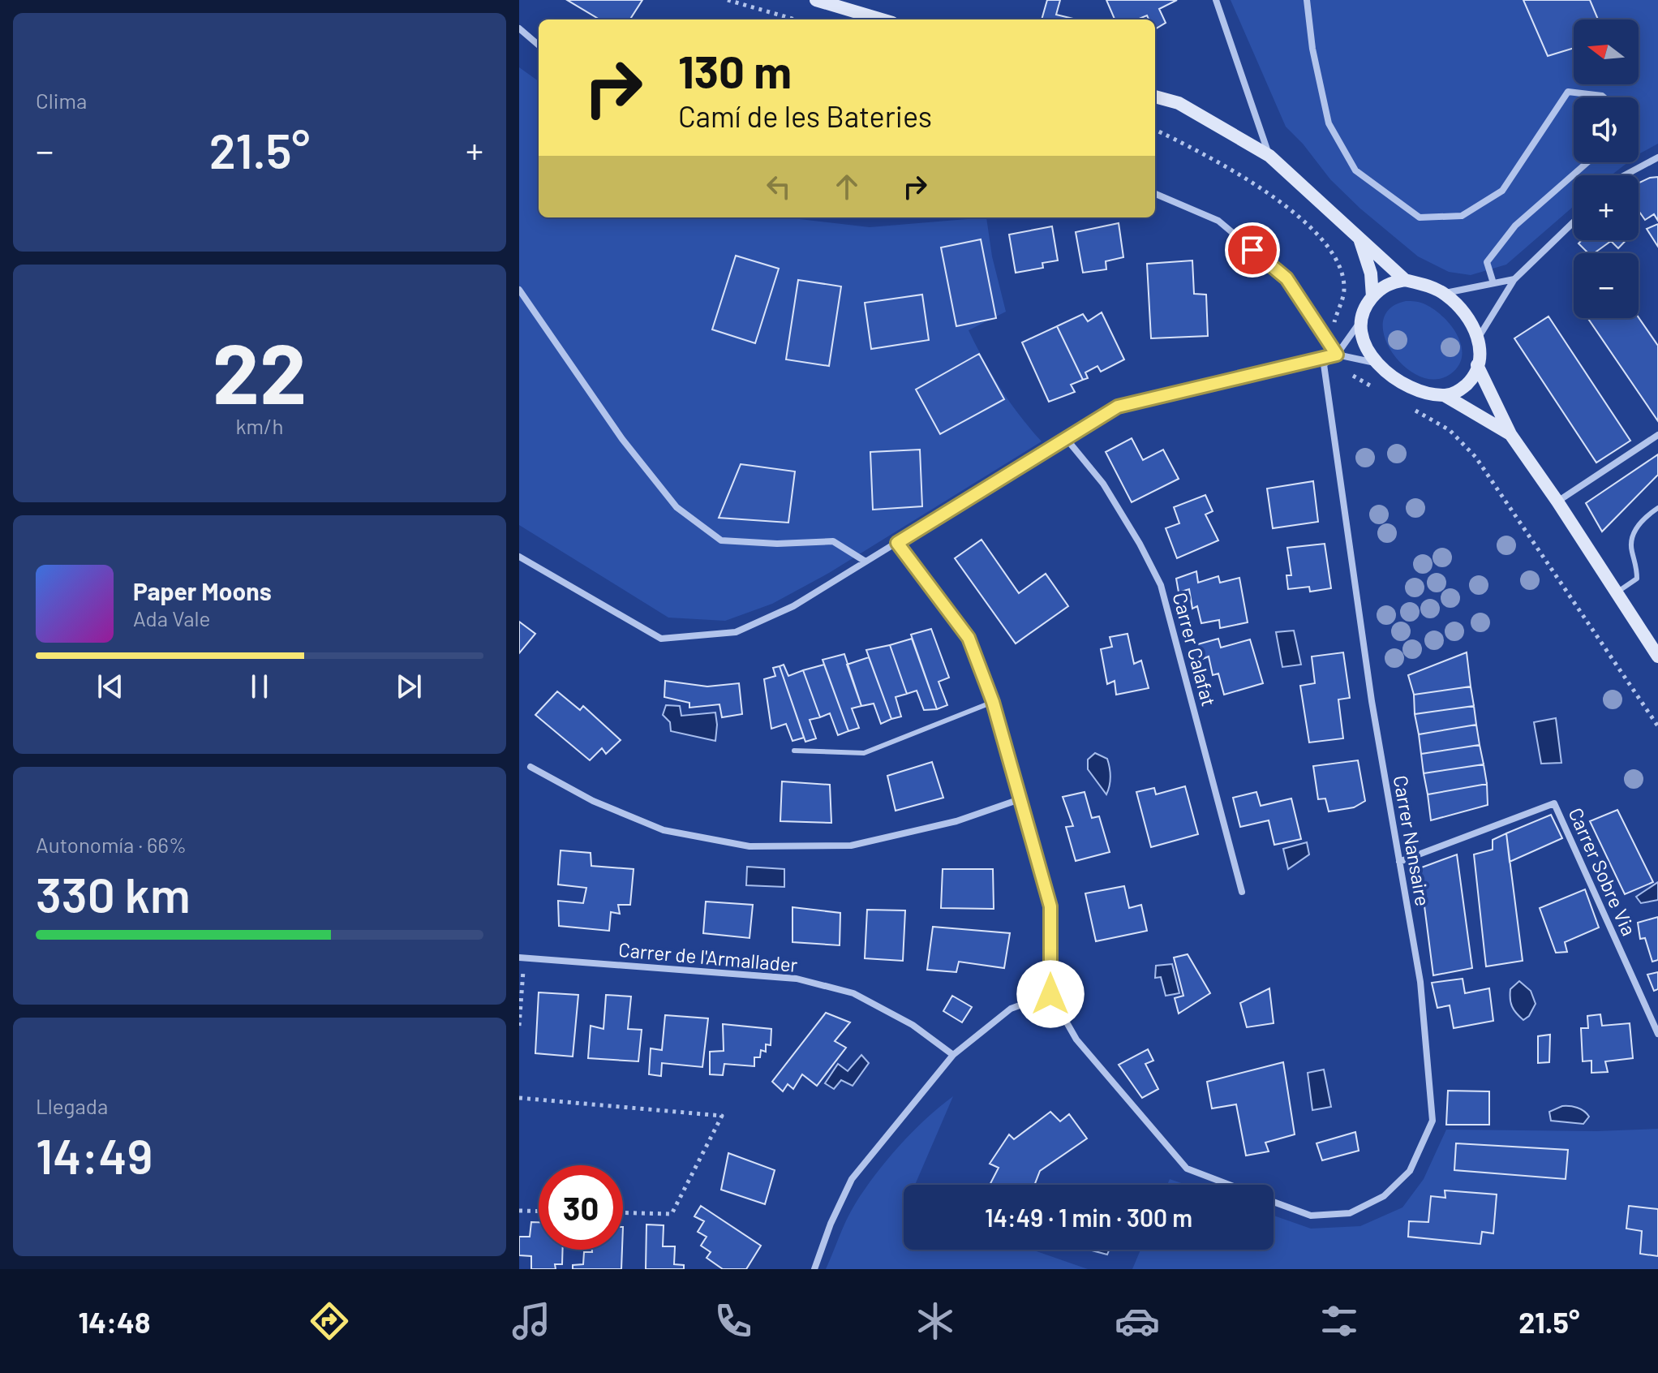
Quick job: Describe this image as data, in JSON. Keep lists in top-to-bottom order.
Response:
{
  "streets": {
    "street": [
      "Carrer Calafat",
      "Carrer Nansaire",
      "Carrer Sobre Via",
      "Carrer de l'Armallader"
    ]
  },
  "crossings": [
    ["Carrer Nansaire", "Carrer Sobre Via"]
  ],
  "north": "left",
  "page": {
    "tile": [
      "Clima",
      ["22", "km/h"],
      ["Autonomía · 66%", "330 km"],
      ["Llegada", "14:49"]
    ],
    "map_buttons": ["+", "−"],
    "turn": ["130 m", "Camí de les Bateries"],
    "heat": ["−", "21.5°", "+"],
    "song": ["Paper Moons", "Ada Vale"],
    "limit": "30",
    "trip": "14:49 · 1 min · 300 m",
    "tabs": ["14:48", "21.5°"]
  }
}
